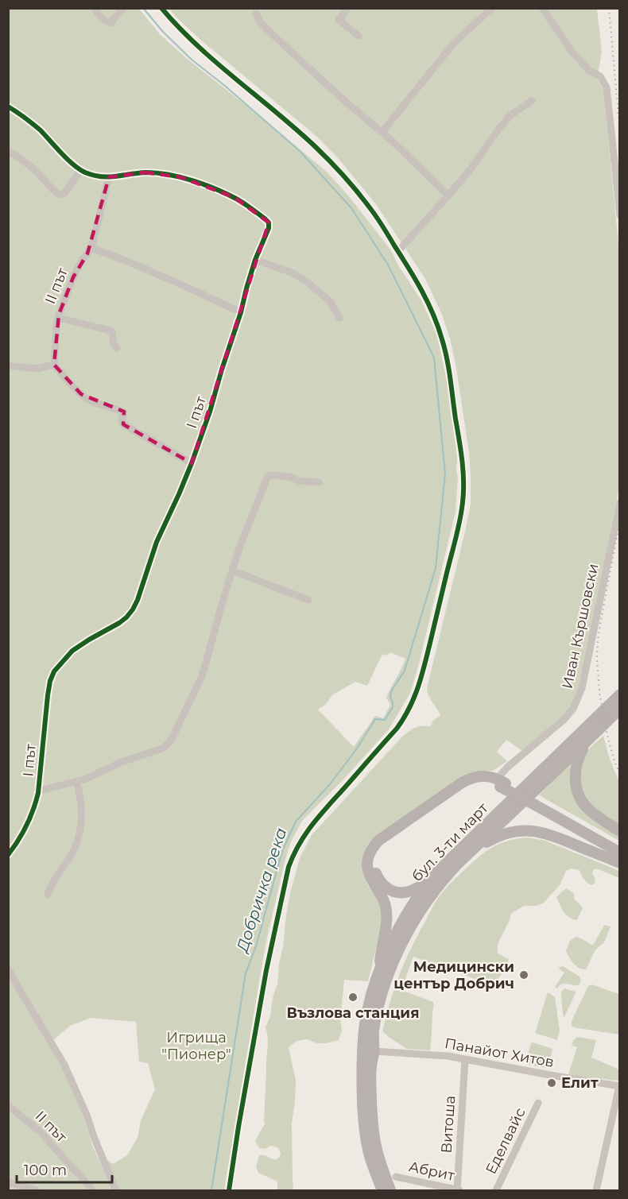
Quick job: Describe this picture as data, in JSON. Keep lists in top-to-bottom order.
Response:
{
  "streets": {
    "main road": ["бул. 3-ти март"],
    "street": [
      "ІІ път",
      "І път",
      "Иван Кършовски",
      "Панайот Хитов",
      "Витоша",
      "Еделвайс",
      "Абрит"
    ]
  },
  "crossings": [
    ["ІІ път", "І път"],
    ["бул. 3-ти март", "Панайот Хитов"],
    ["Панайот Хитов", "Витоша"],
    ["Витоша", "Абрит"]
  ],
  "water": ["Добричка река"],
  "parks": ["Игрища \"Пионер\""],
  "places": ["Медицински център Добрич", "Възлова станция", "Елит"],
  "scale_bar": "100 m"
}
